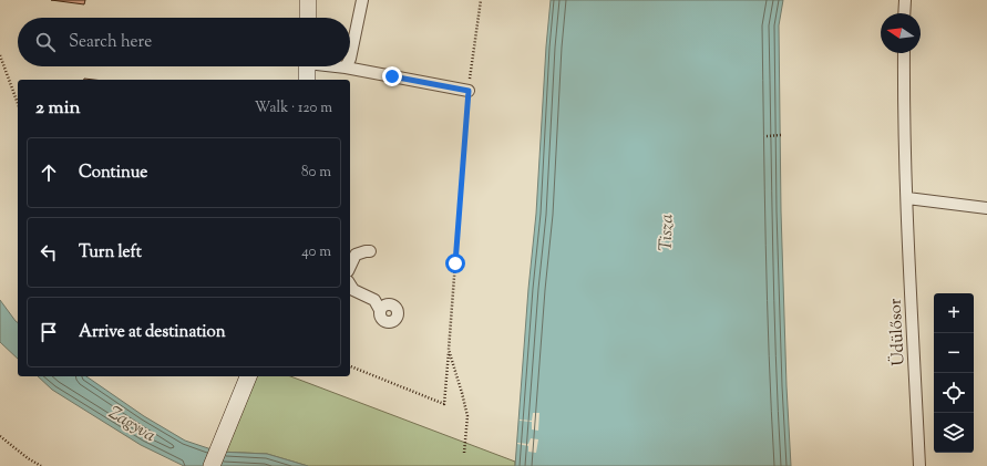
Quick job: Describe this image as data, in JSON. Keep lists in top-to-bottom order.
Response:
{
  "streets": {
    "street": ["Üdülősor"]
  },
  "water": ["Tisza", "Zagyva"],
  "north": "left",
  "page": {
    "search": "Search here",
    "heading": ["2 min", "Walk · 120 m"],
    "list": [
      ["Continue", "80 m"],
      ["Turn left", "40 m"],
      "Arrive at destination"
    ],
    "map_buttons": ["+", "−"]
  }
}
